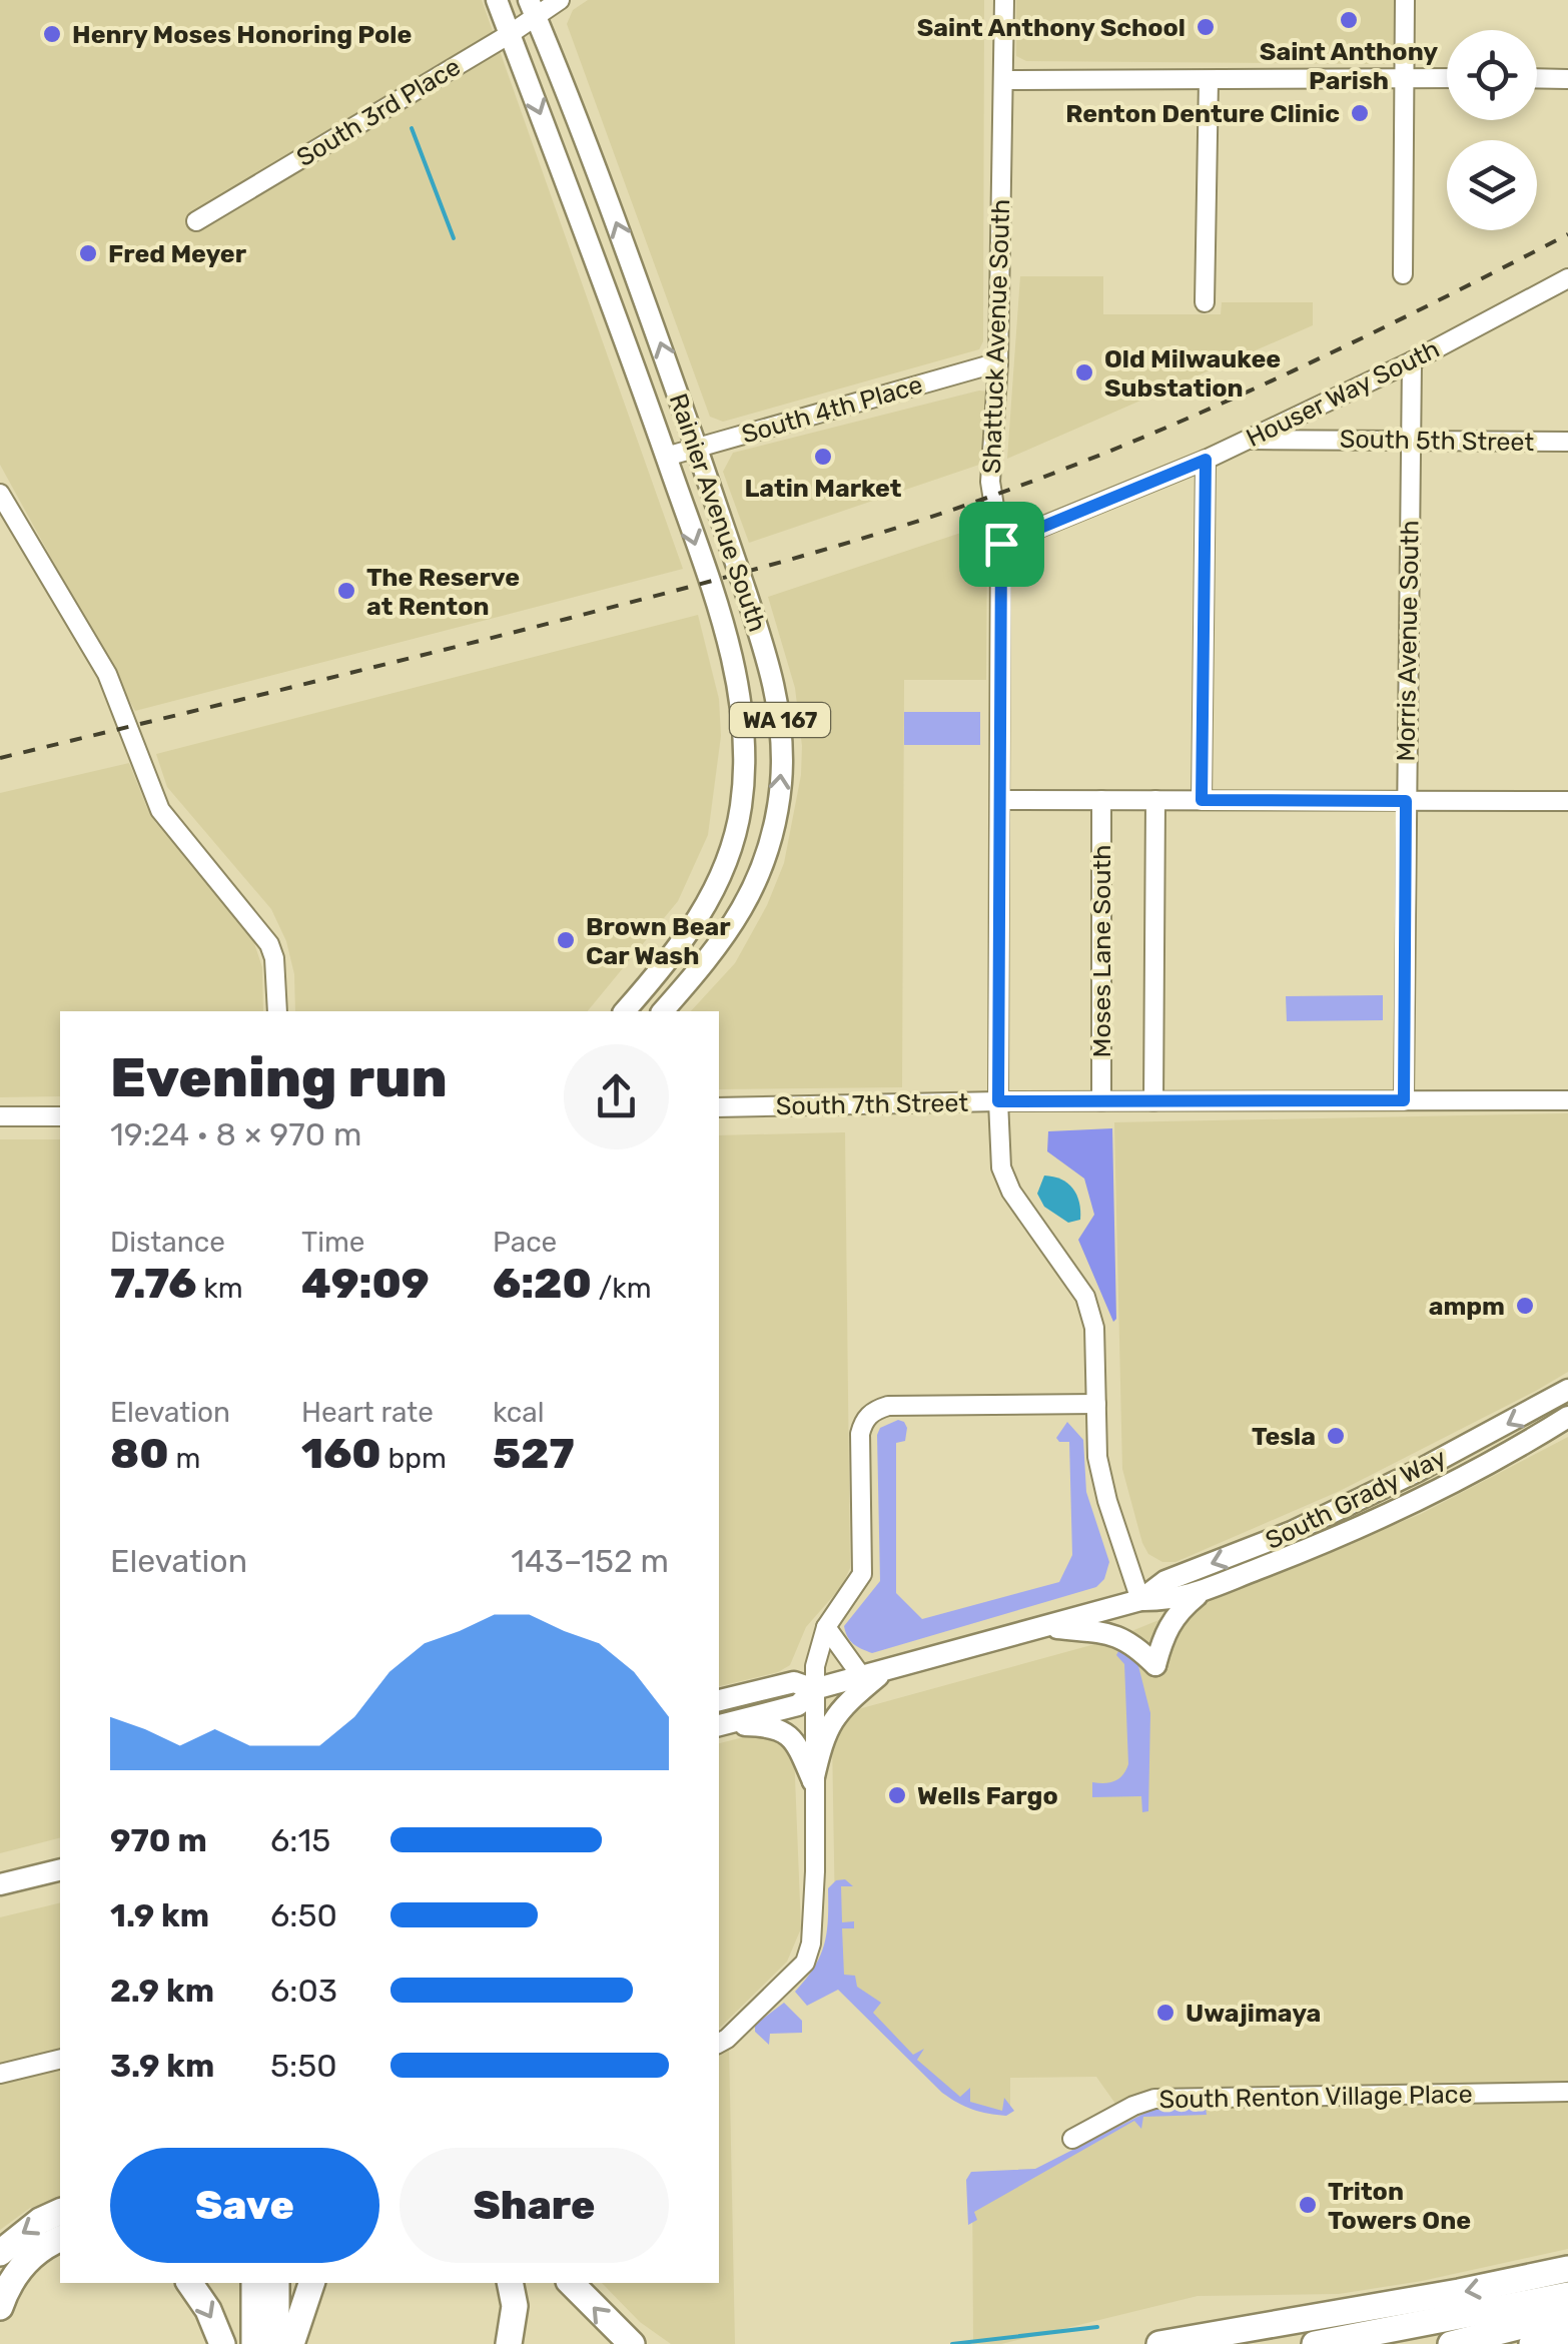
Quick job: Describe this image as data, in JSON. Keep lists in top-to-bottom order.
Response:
{
  "streets": {
    "main road": ["Rainier Avenue South", "WA 167", "South Grady Way"],
    "street": [
      "South 3rd Place",
      "Shattuck Avenue South",
      "Houser Way South",
      "South 4th Place",
      "South 5th Street",
      "Morris Avenue South",
      "Moses Lane South",
      "South 7th Street",
      "South Renton Village Place"
    ]
  },
  "crossings": [
    ["South 3rd Place", "Rainier Avenue South"],
    ["Shattuck Avenue South", "Houser Way South"],
    ["Shattuck Avenue South", "South 4th Place"],
    ["Shattuck Avenue South", "South 7th Street"],
    ["Shattuck Avenue South", "South Grady Way"],
    ["Houser Way South", "South 5th Street"],
    ["Houser Way South", "Morris Avenue South"],
    ["South 4th Place", "Rainier Avenue South"],
    ["South 5th Street", "Morris Avenue South"],
    ["Morris Avenue South", "South 7th Street"],
    ["Moses Lane South", "South 7th Street"]
  ],
  "places": [
    "Saint Anthony Parish",
    "Saint Anthony School",
    "Henry Moses Honoring Pole",
    "Renton Denture Clinic",
    "Fred Meyer",
    "Old Milwaukee Substation",
    "Latin Market",
    "The Reserve at Renton",
    "Brown Bear Car Wash",
    "ampm",
    "Tesla",
    "Wells Fargo",
    "Uwajimaya",
    "Triton Towers One"
  ],
  "page": {
    "heading": ["Evening run", "19:24 · 8 × 970 m"],
    "stats": [
      ["Distance", "7.76 km"],
      ["Time", "49:09"],
      ["Pace", "6:20 /km"],
      ["Elevation", "80 m"],
      ["Heart rate", "160 bpm"],
      ["kcal", "527"]
    ],
    "chart": ["Elevation", "143–152 m"],
    "list": [
      {
        "name": "970 m",
        "note": "6:15"
      },
      {
        "name": "1.9 km",
        "note": "6:50"
      },
      {
        "name": "2.9 km",
        "note": "6:03"
      },
      {
        "name": "3.9 km",
        "note": "5:50"
      }
    ],
    "buttons": ["Save", "Share"]
  }
}
